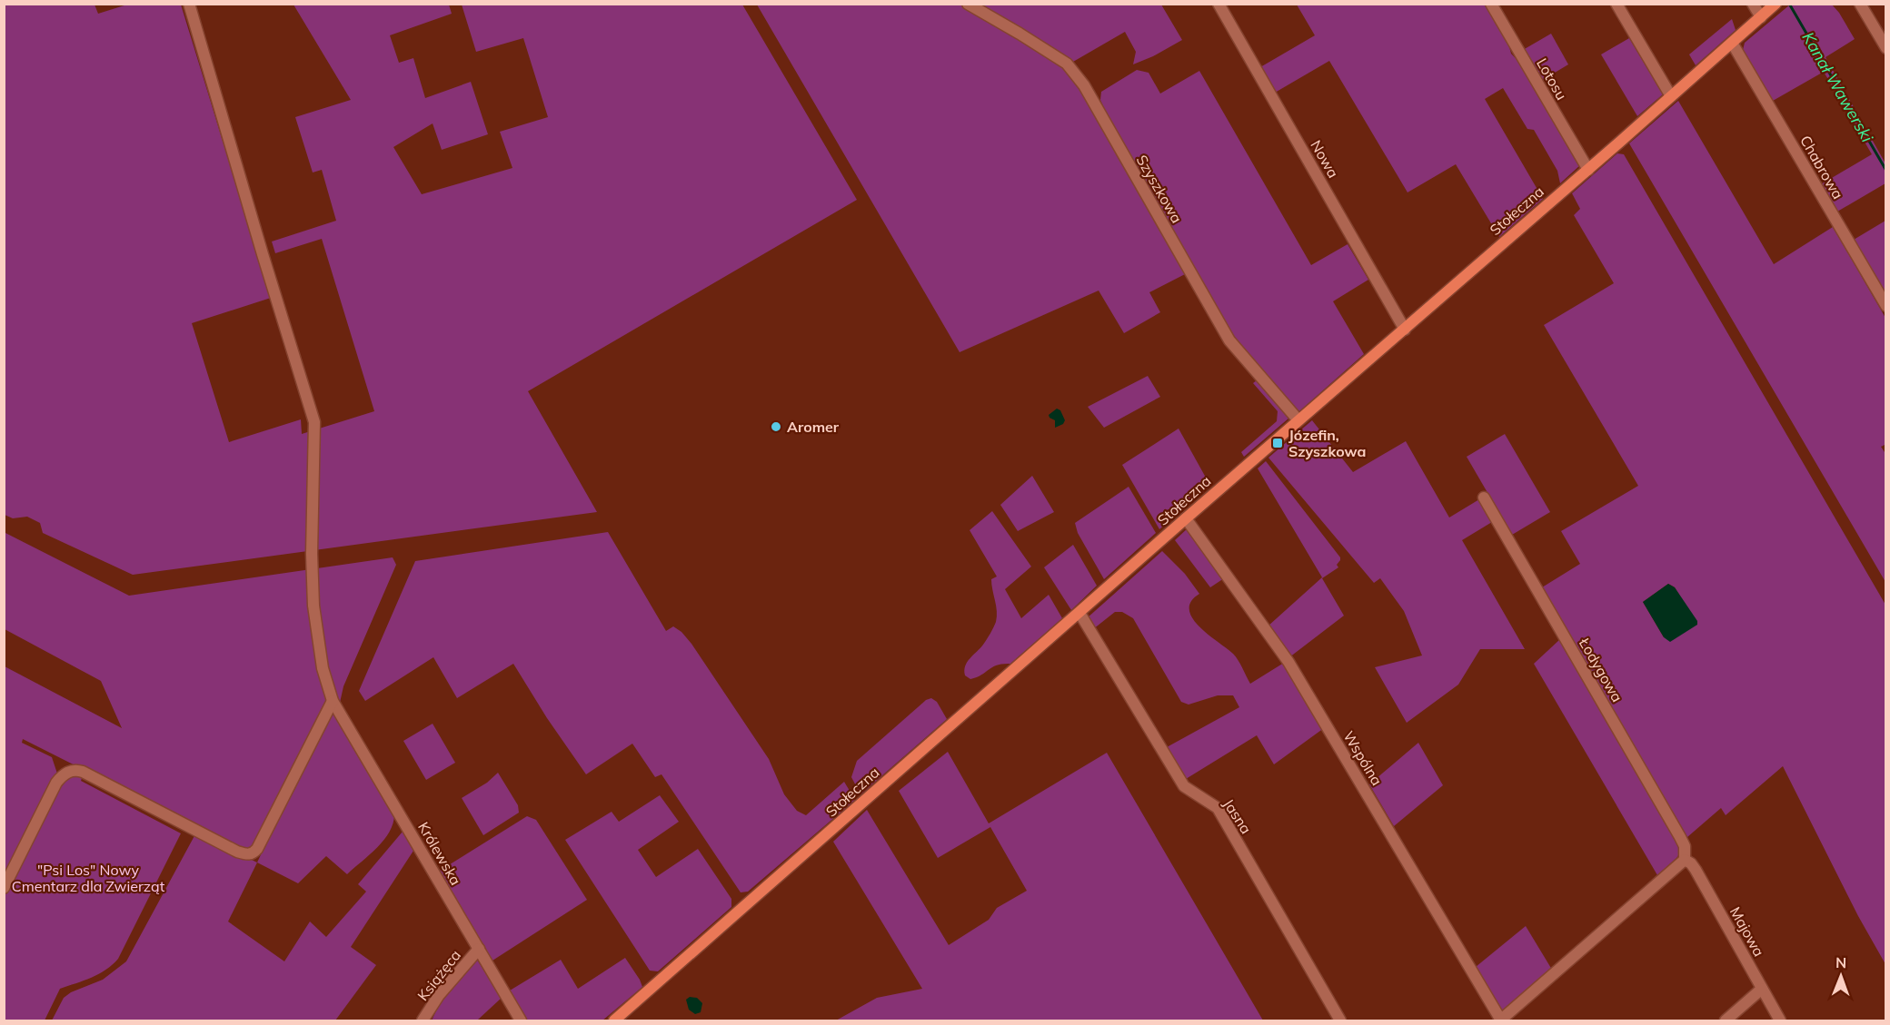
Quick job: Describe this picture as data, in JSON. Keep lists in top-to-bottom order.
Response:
{
  "streets": {
    "street": [
      "Lotosu",
      "Nowa",
      "Chabrowa",
      "Szyszkowa",
      "Stołeczna",
      "Łodygowa",
      "Wspólna",
      "Jasna",
      "Królewska",
      "Majowa",
      "Książęca"
    ]
  },
  "crossings": [
    ["Lotosu", "Stołeczna"],
    ["Nowa", "Stołeczna"],
    ["Chabrowa", "Stołeczna"],
    ["Szyszkowa", "Stołeczna"],
    ["Stołeczna", "Wspólna"],
    ["Stołeczna", "Jasna"],
    ["Łodygowa", "Majowa"],
    ["Królewska", "Książęca"]
  ],
  "water": ["Kanał Wawerski"],
  "parks": ["\"Psi Los\" Nowy Cmentarz dla Zwierząt"],
  "places": {
    "other": ["Aromer"],
    "transit": ["Józefin, Szyszkowa"]
  },
  "north": "top"
}
